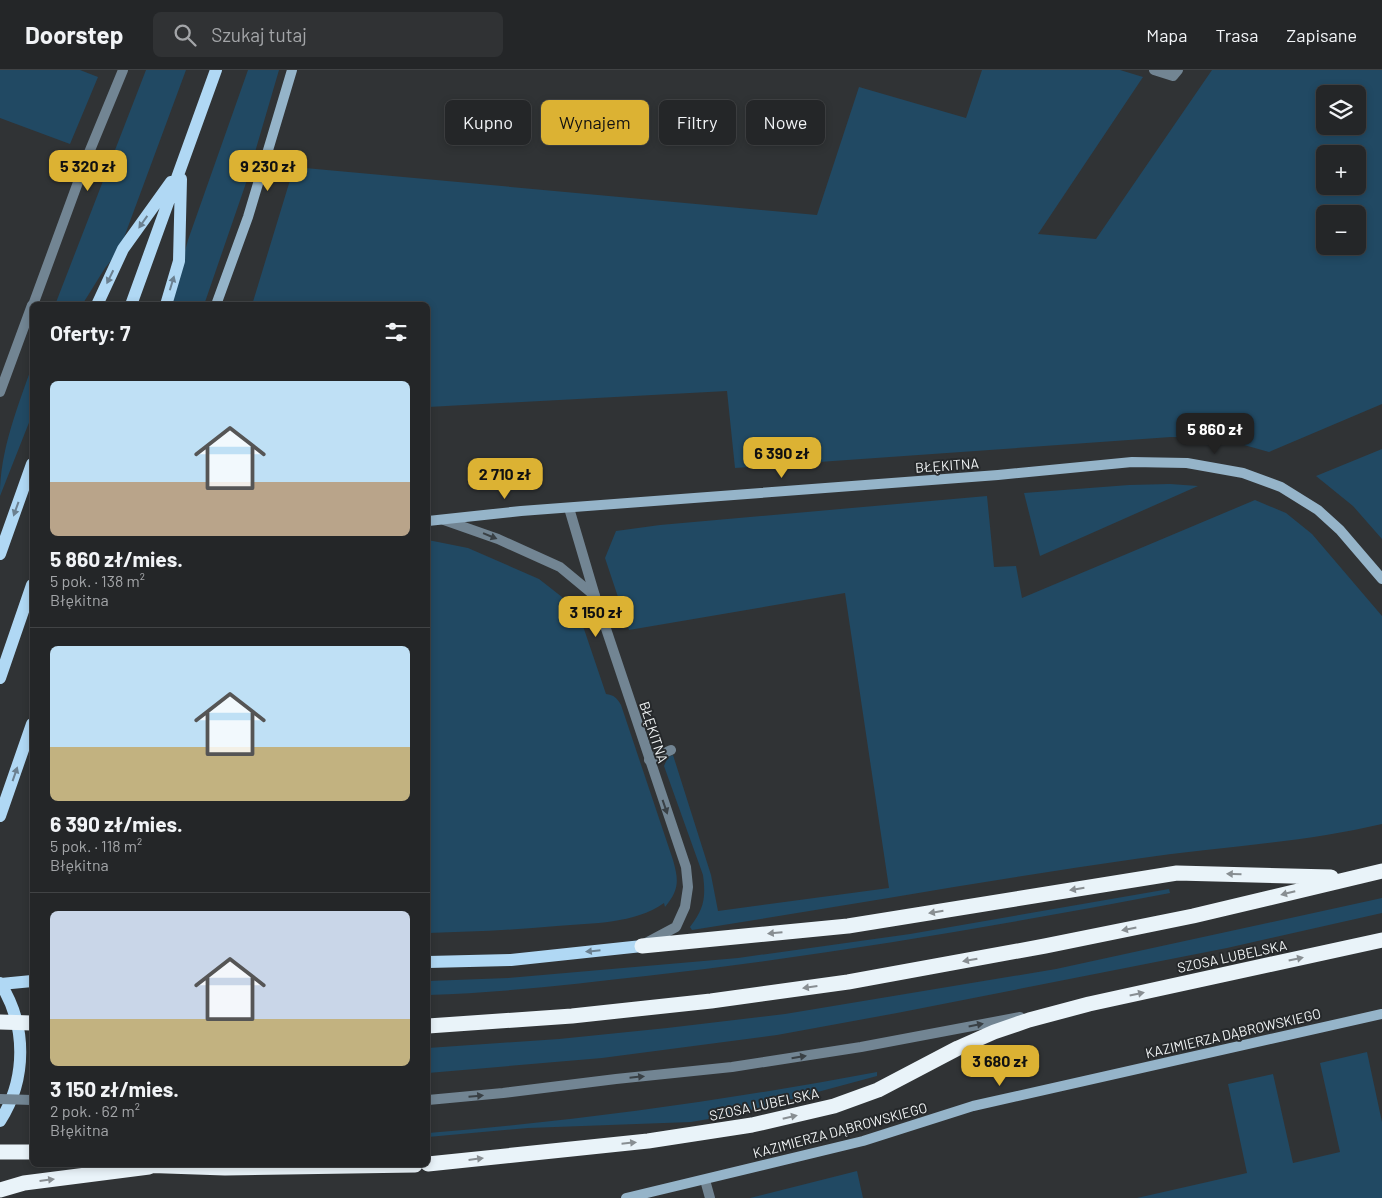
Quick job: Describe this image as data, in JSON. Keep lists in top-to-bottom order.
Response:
{
  "streets": {
    "highway": ["SZOSA LUBELSKA"],
    "street": ["BŁĘKITNA", "KAZIMIERZA DĄBROWSKIEGO"]
  },
  "page": {
    "header": "Doorstep",
    "search": "Szukaj tutaj",
    "nav": ["Mapa", "Trasa", "Zapisane"],
    "map_buttons": ["+", "−"],
    "chip": [
      "Kupno",
      "Wynajem",
      "Filtry",
      "Nowe"
    ],
    "price": [
      "5 320 zł",
      "9 230 zł",
      "5 860 zł",
      "6 390 zł",
      "2 710 zł",
      "3 150 zł",
      "3 680 zł"
    ],
    "heading": "Oferty: 7",
    "list": [
      {
        "name": "5 860 zł/mies.",
        "note": "5 pok. · 138 m² · Błękitna"
      },
      {
        "name": "6 390 zł/mies.",
        "note": "5 pok. · 118 m² · Błękitna"
      },
      {
        "name": "3 150 zł/mies.",
        "note": "2 pok. · 62 m² · Błękitna"
      }
    ]
  }
}
